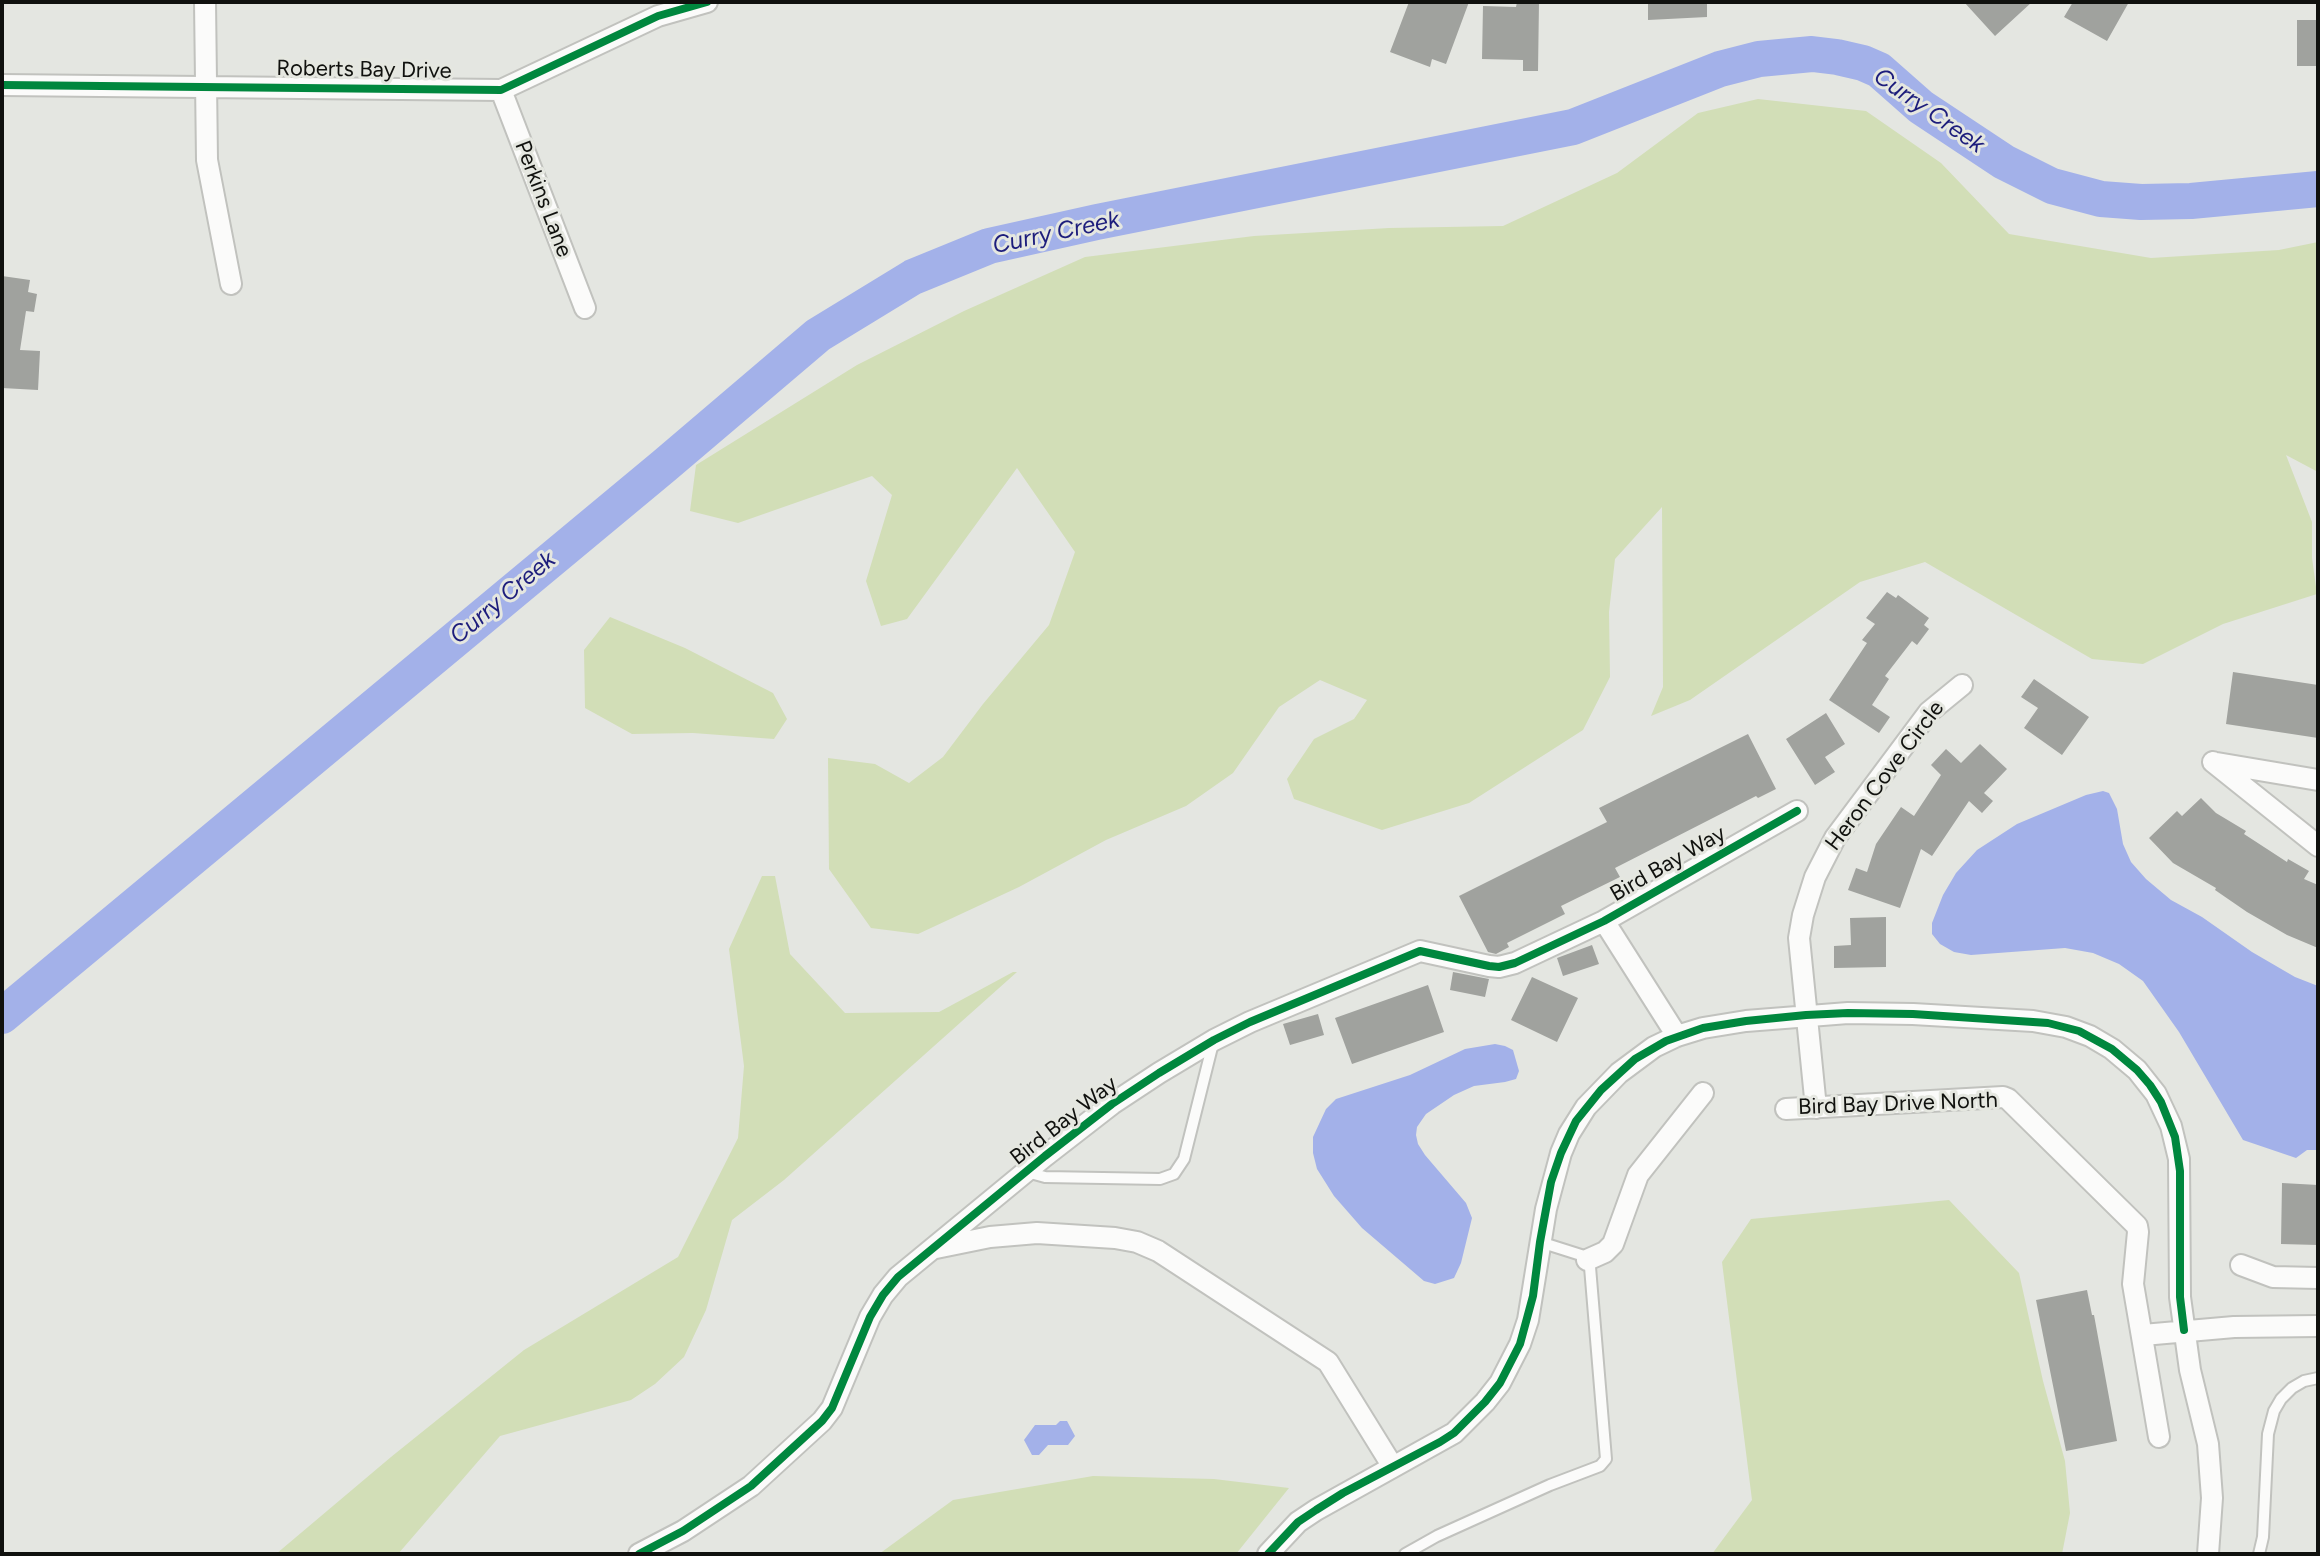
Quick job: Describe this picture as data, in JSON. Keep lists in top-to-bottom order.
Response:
{
  "streets": {
    "street": [
      "Roberts Bay Drive",
      "Perkins Lane",
      "Heron Cove Circle",
      "Bird Bay Way",
      "Bird Bay Drive North"
    ]
  },
  "crossings": [
    ["Roberts Bay Drive", "Perkins Lane"],
    ["Heron Cove Circle", "Bird Bay Drive North"]
  ],
  "water": ["Curry Creek"]
}
